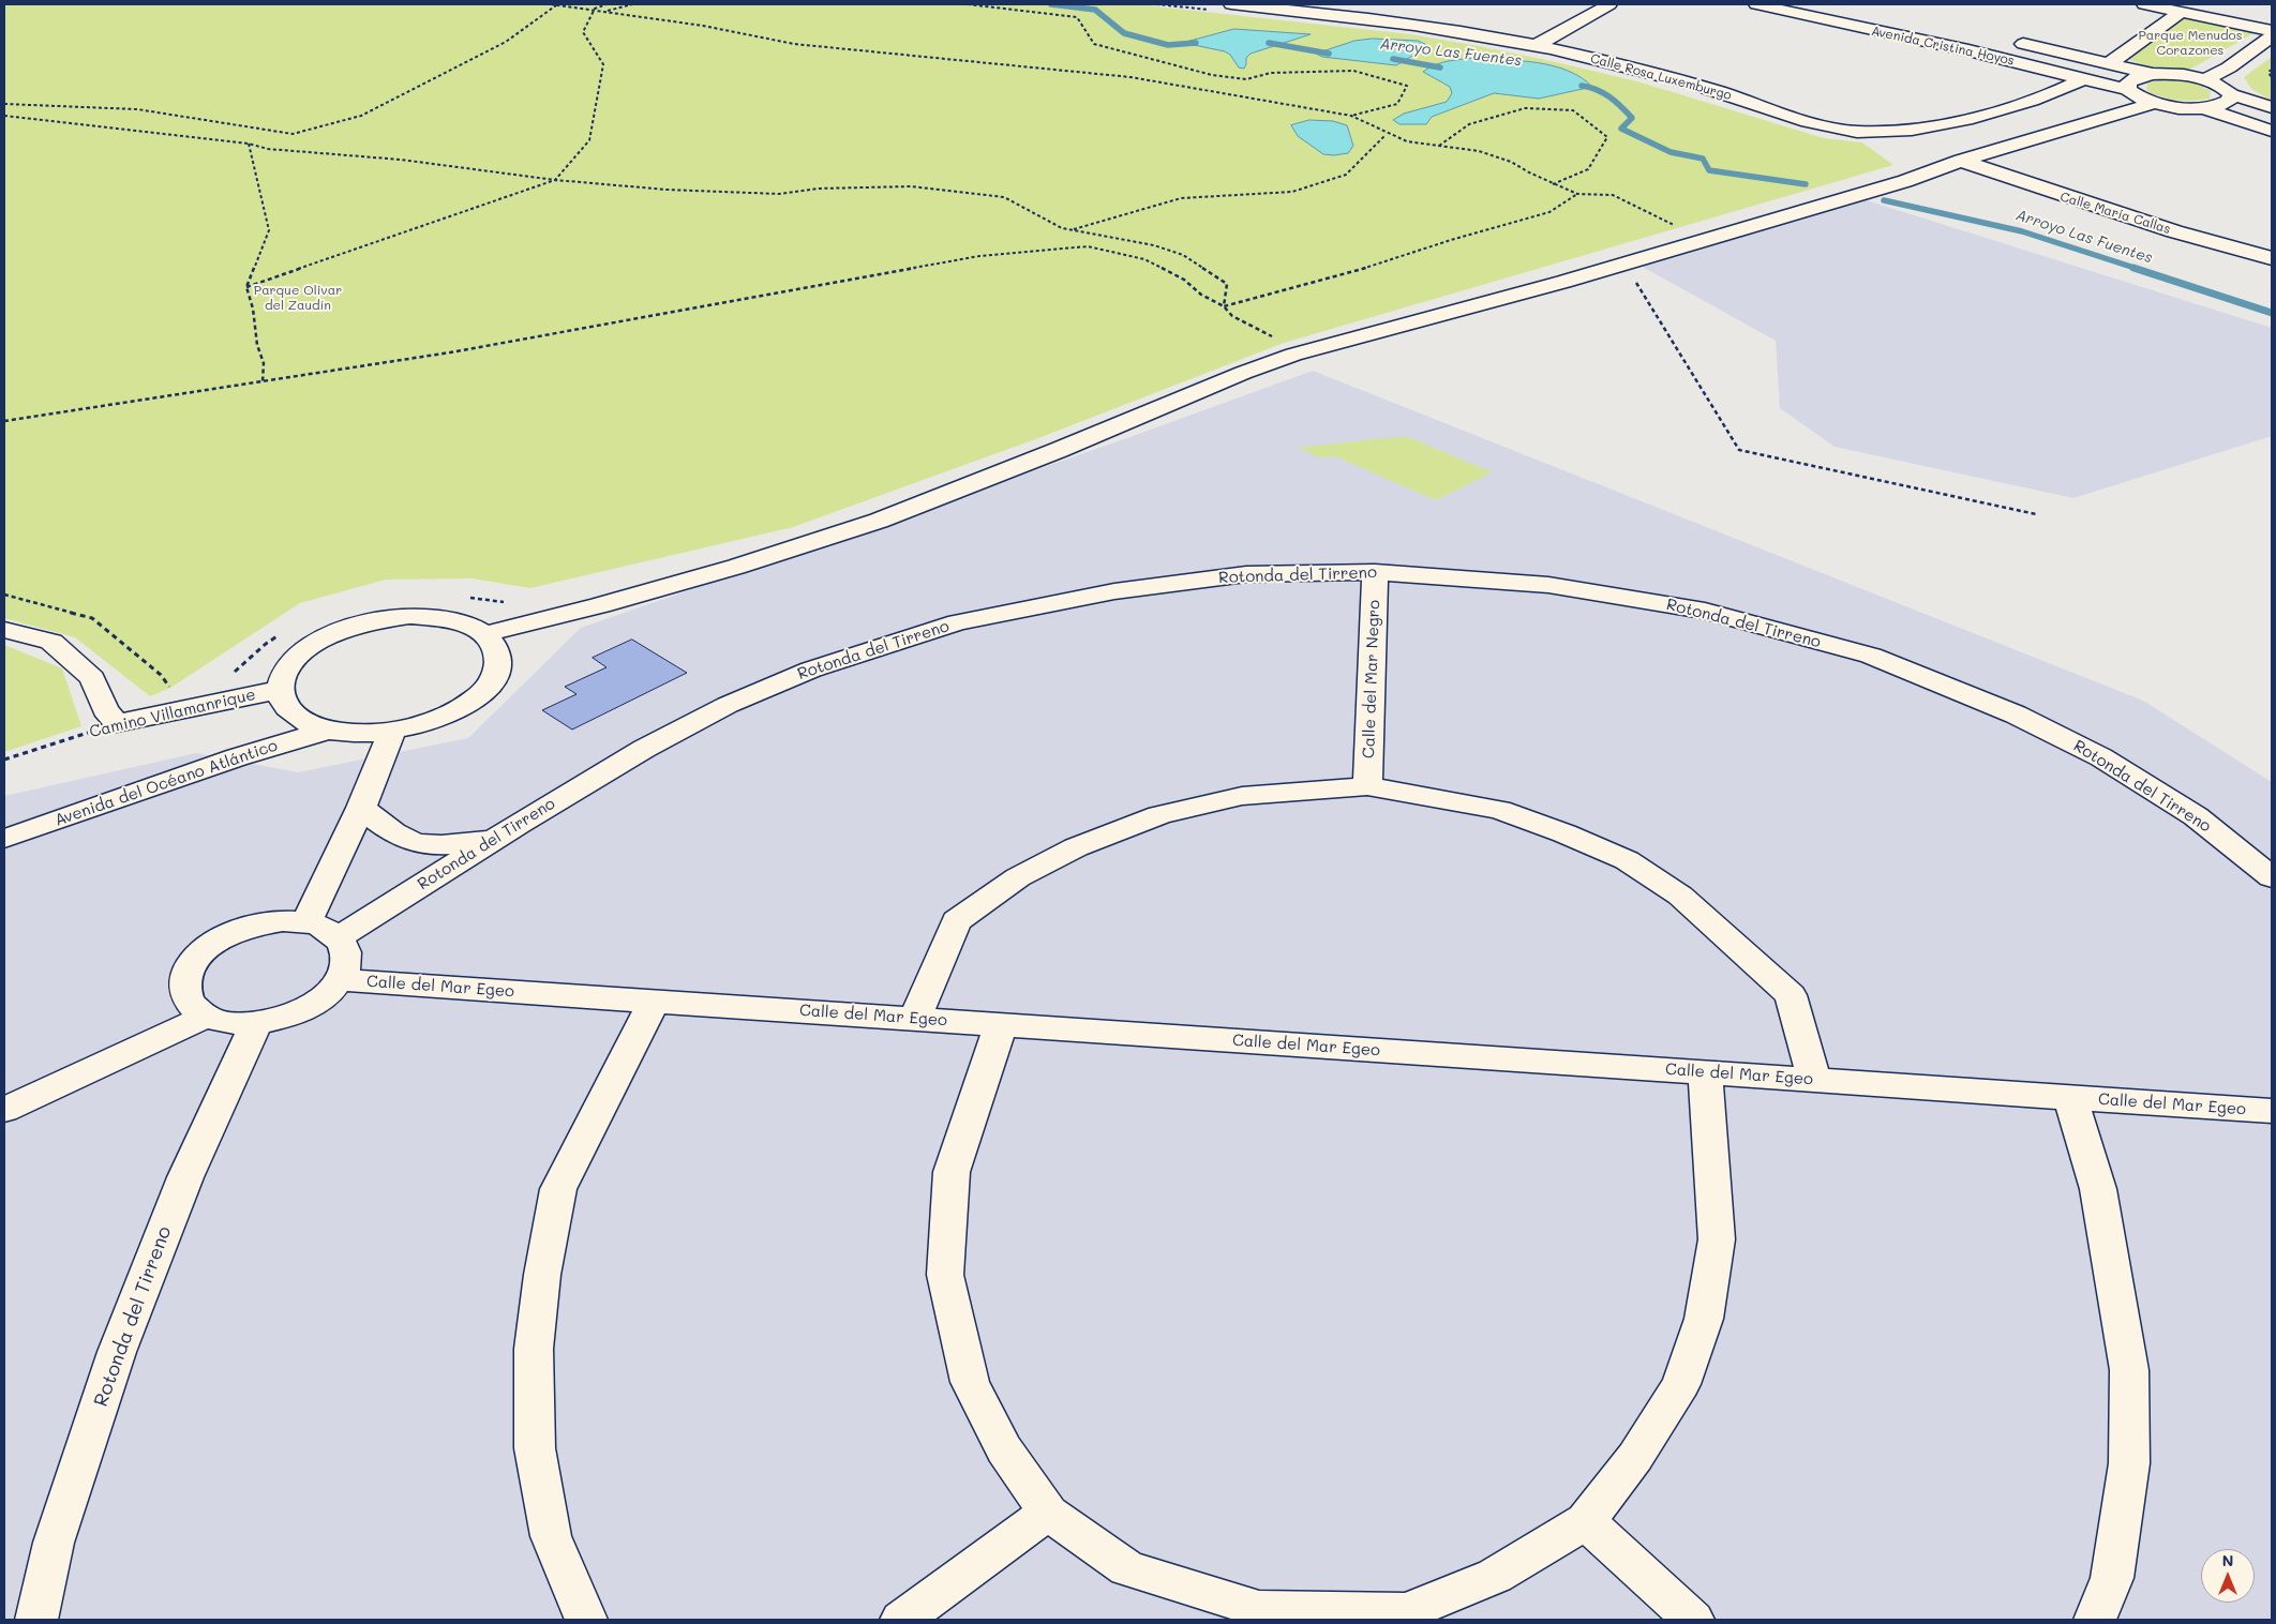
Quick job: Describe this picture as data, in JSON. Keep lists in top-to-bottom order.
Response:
{
  "streets": {
    "street": [
      "Avenida Cristina Hoyos",
      "Calle Rosa Luxemburgo",
      "Calle María Callas",
      "Rotonda del Tirreno",
      "Calle del Mar Negro",
      "Camino Villamanrique",
      "Avenida del Océano Atlántico",
      "Calle del Mar Egeo"
    ]
  },
  "crossings": [
    ["Avenida Cristina Hoyos", "Calle Rosa Luxemburgo"],
    ["Rotonda del Tirreno", "Calle del Mar Negro"],
    ["Rotonda del Tirreno", "Calle del Mar Egeo"]
  ],
  "water": ["Arroyo Las Fuentes"],
  "parks": ["Parque Menudos Corazones", "Parque Olivar del Zaudín"],
  "north": "top"
}
